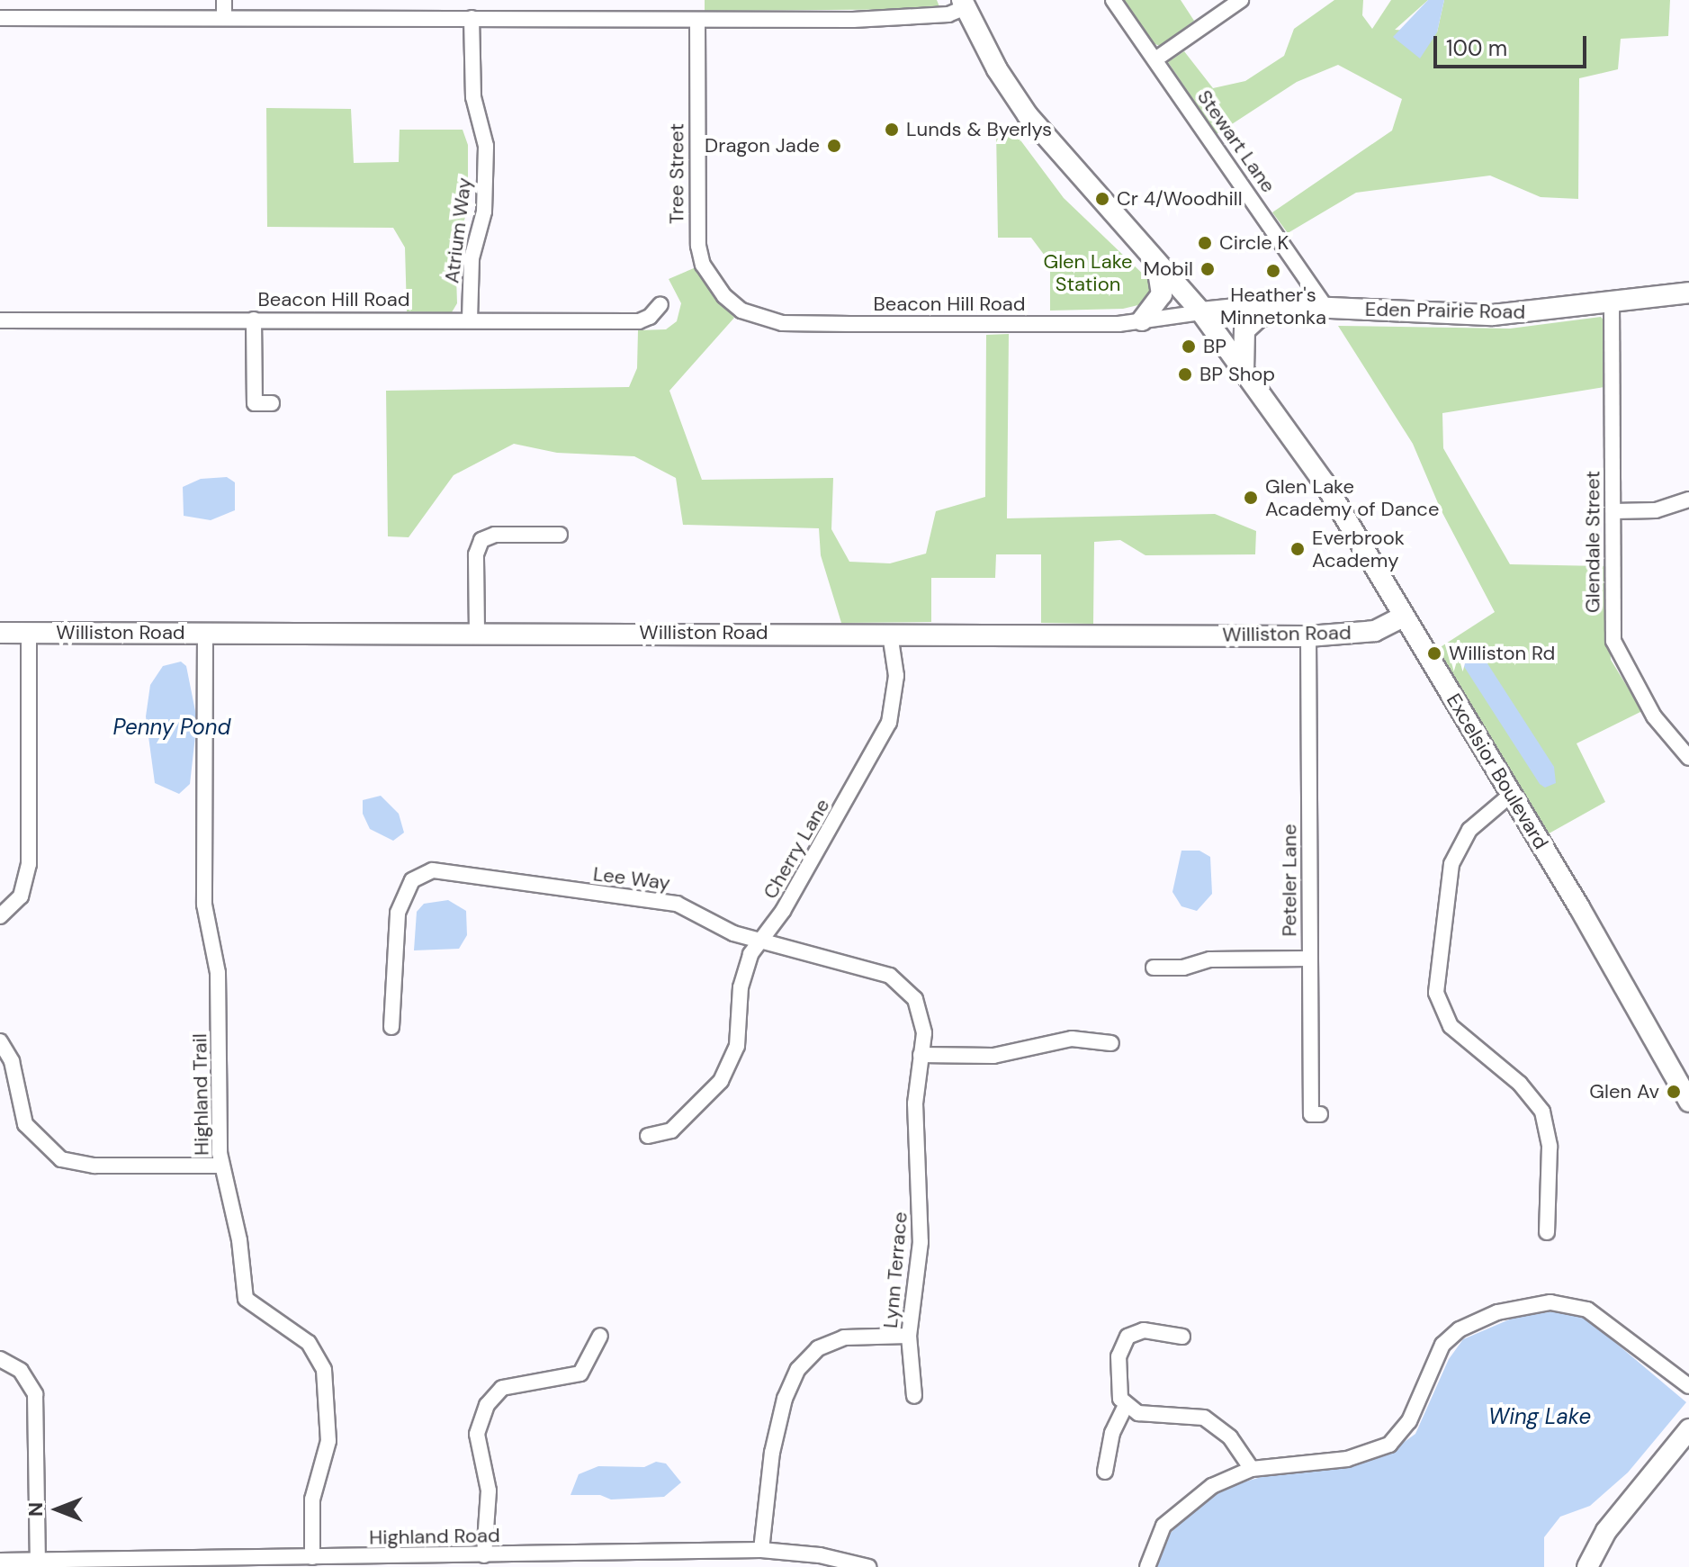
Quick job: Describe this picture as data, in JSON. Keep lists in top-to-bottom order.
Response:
{
  "streets": {
    "main road": ["Eden Prairie Road", "Williston Road", "Excelsior Boulevard"],
    "street": [
      "Stewart Lane",
      "Tree Street",
      "Atrium Way",
      "Beacon Hill Road",
      "Glendale Street",
      "Cherry Lane",
      "Lee Way",
      "Peteler Lane",
      "Highland Trail",
      "Lynn Terrace",
      "Highland Road"
    ]
  },
  "crossings": [
    ["Stewart Lane", "Eden Prairie Road"],
    ["Tree Street", "Beacon Hill Road"],
    ["Atrium Way", "Beacon Hill Road"],
    ["Beacon Hill Road", "Eden Prairie Road"],
    ["Beacon Hill Road", "Excelsior Boulevard"],
    ["Eden Prairie Road", "Glendale Street"],
    ["Eden Prairie Road", "Excelsior Boulevard"],
    ["Williston Road", "Excelsior Boulevard"],
    ["Williston Road", "Cherry Lane"],
    ["Williston Road", "Peteler Lane"],
    ["Williston Road", "Highland Trail"],
    ["Cherry Lane", "Lee Way"],
    ["Lee Way", "Lynn Terrace"],
    ["Highland Trail", "Highland Road"]
  ],
  "water": ["Penny Pond", "Wing Lake"],
  "parks": ["Glen Lake Station"],
  "places": [
    "Lunds & Byerlys",
    "Dragon Jade",
    "Cr 4/Woodhill",
    "Circle K",
    "Mobil",
    "Heather's Minnetonka",
    "BP",
    "BP Shop",
    "Glen Lake Academy of Dance",
    "Everbrook Academy",
    "Williston Rd",
    "Glen Av"
  ],
  "scale_bar": "100 m",
  "north": "left"
}
